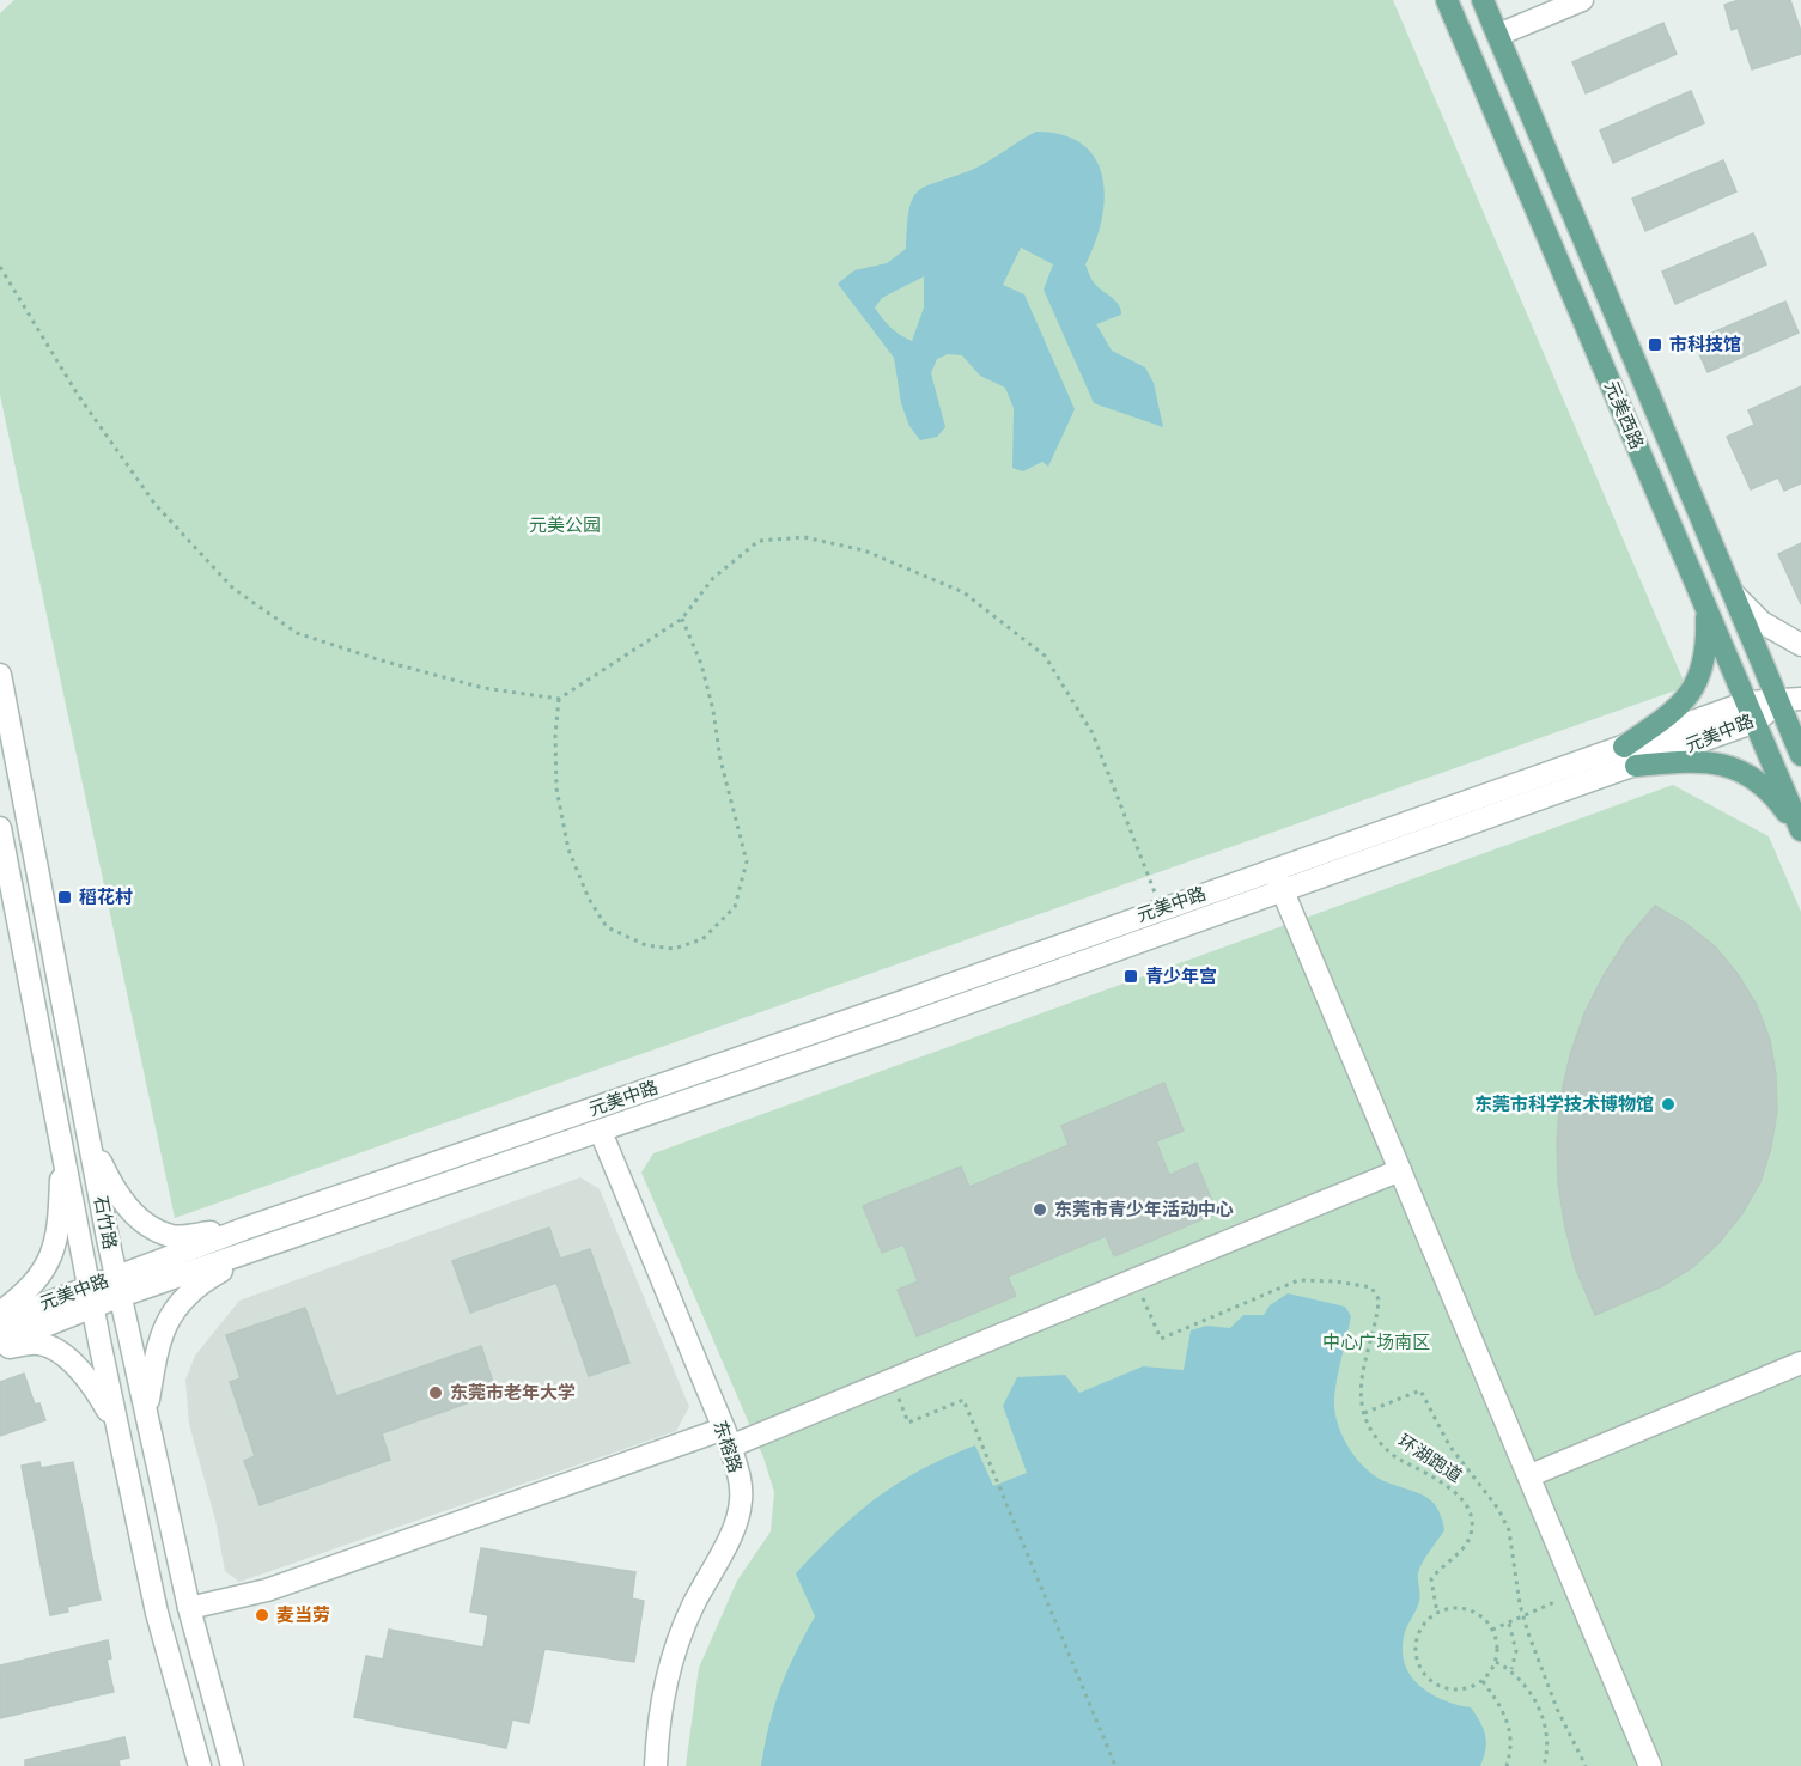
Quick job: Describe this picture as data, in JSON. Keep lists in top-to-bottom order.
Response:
{
  "streets": {
    "main road": ["元美西路"],
    "street": ["元美中路", "石竹路", "东榕路"],
    "path": ["环湖跑道"]
  },
  "crossings": [
    ["元美西路", "元美中路"],
    ["元美中路", "石竹路"],
    ["元美中路", "东榕路"]
  ],
  "parks": ["元美公园", "中心广场南区"],
  "places": {
    "transit": ["市科技馆", "稻花村", "青少年宫"],
    "other": [
      "东莞市科学技术博物馆",
      "东莞市青少年活动中心",
      "东莞市老年大学",
      "麦当劳"
    ]
  }
}
